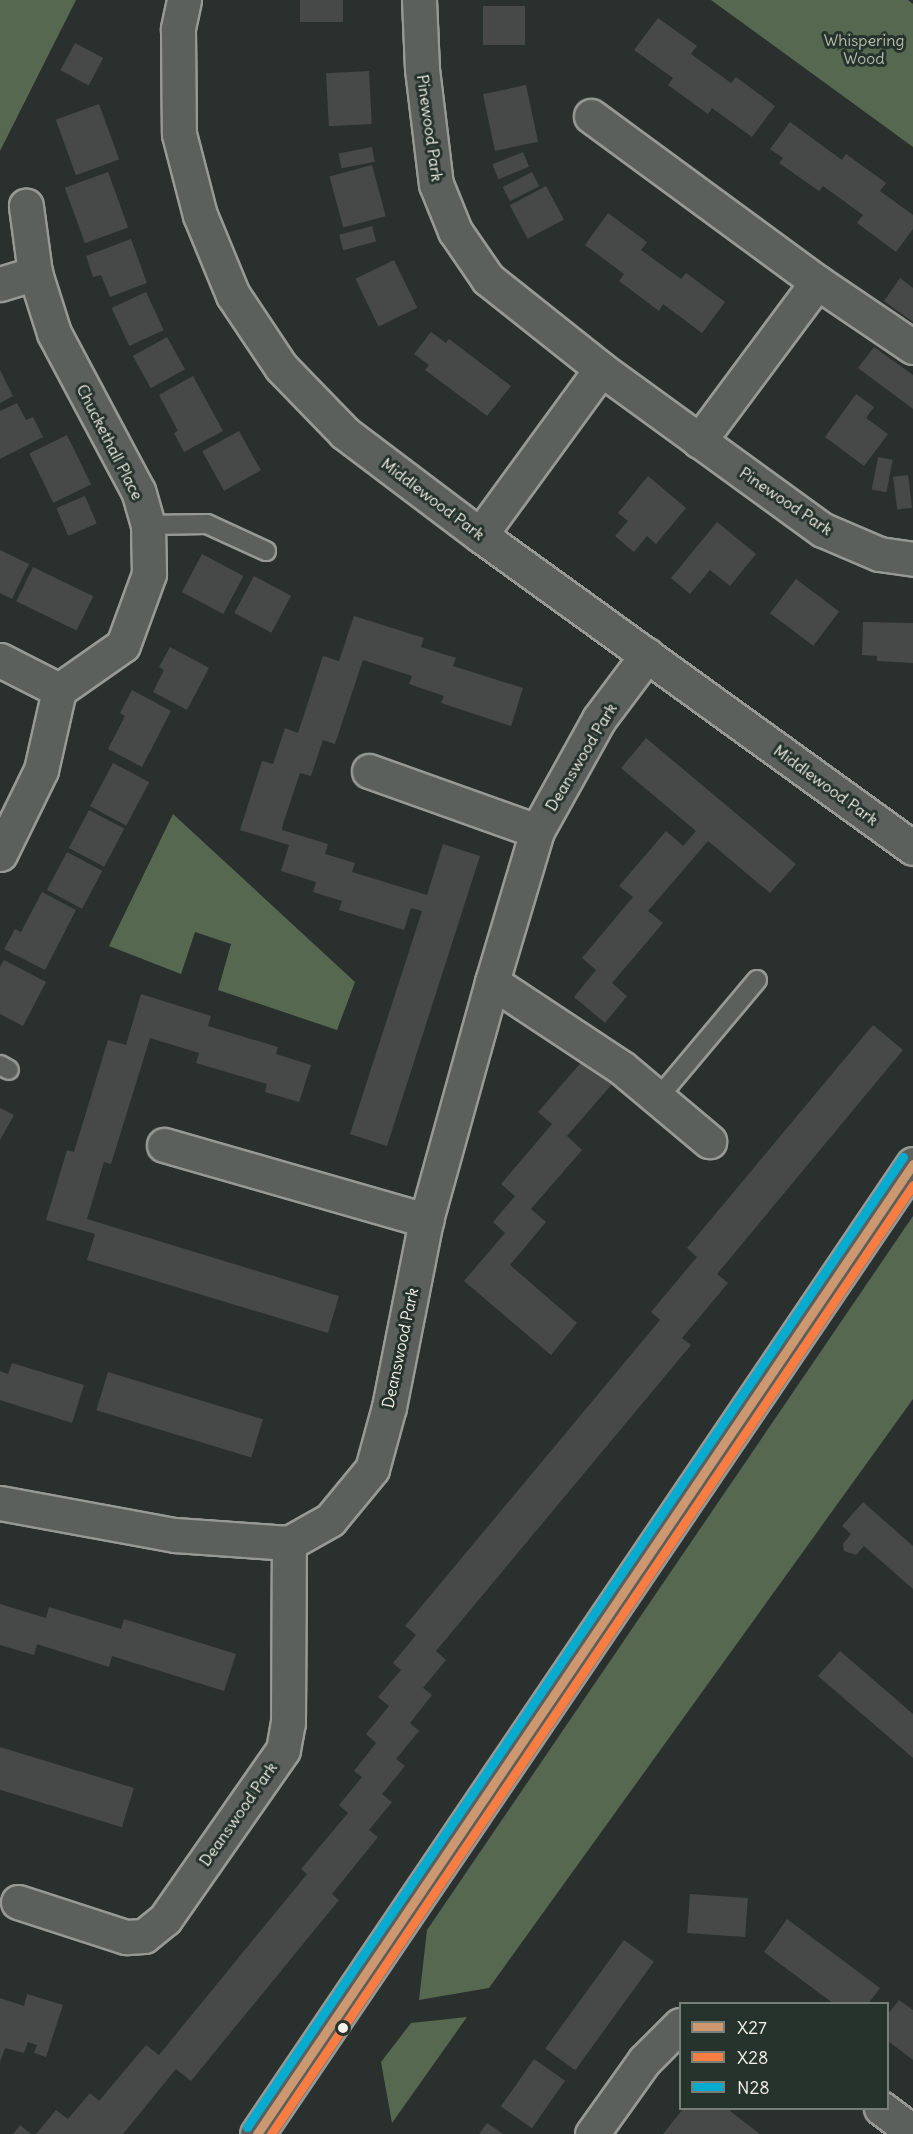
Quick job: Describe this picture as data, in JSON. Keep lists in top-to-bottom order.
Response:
{
  "streets": {
    "street": [
      "Pinewood Park",
      "Chuckethall Place",
      "Middlewood Park",
      "Deanswood Park"
    ]
  },
  "crossings": [
    ["Middlewood Park", "Deanswood Park"]
  ],
  "parks": ["Whispering Wood"],
  "lines": ["transit line N28", "transit line X27", "transit line X28"],
  "legend": ["X27", "X28", "N28"]
}
